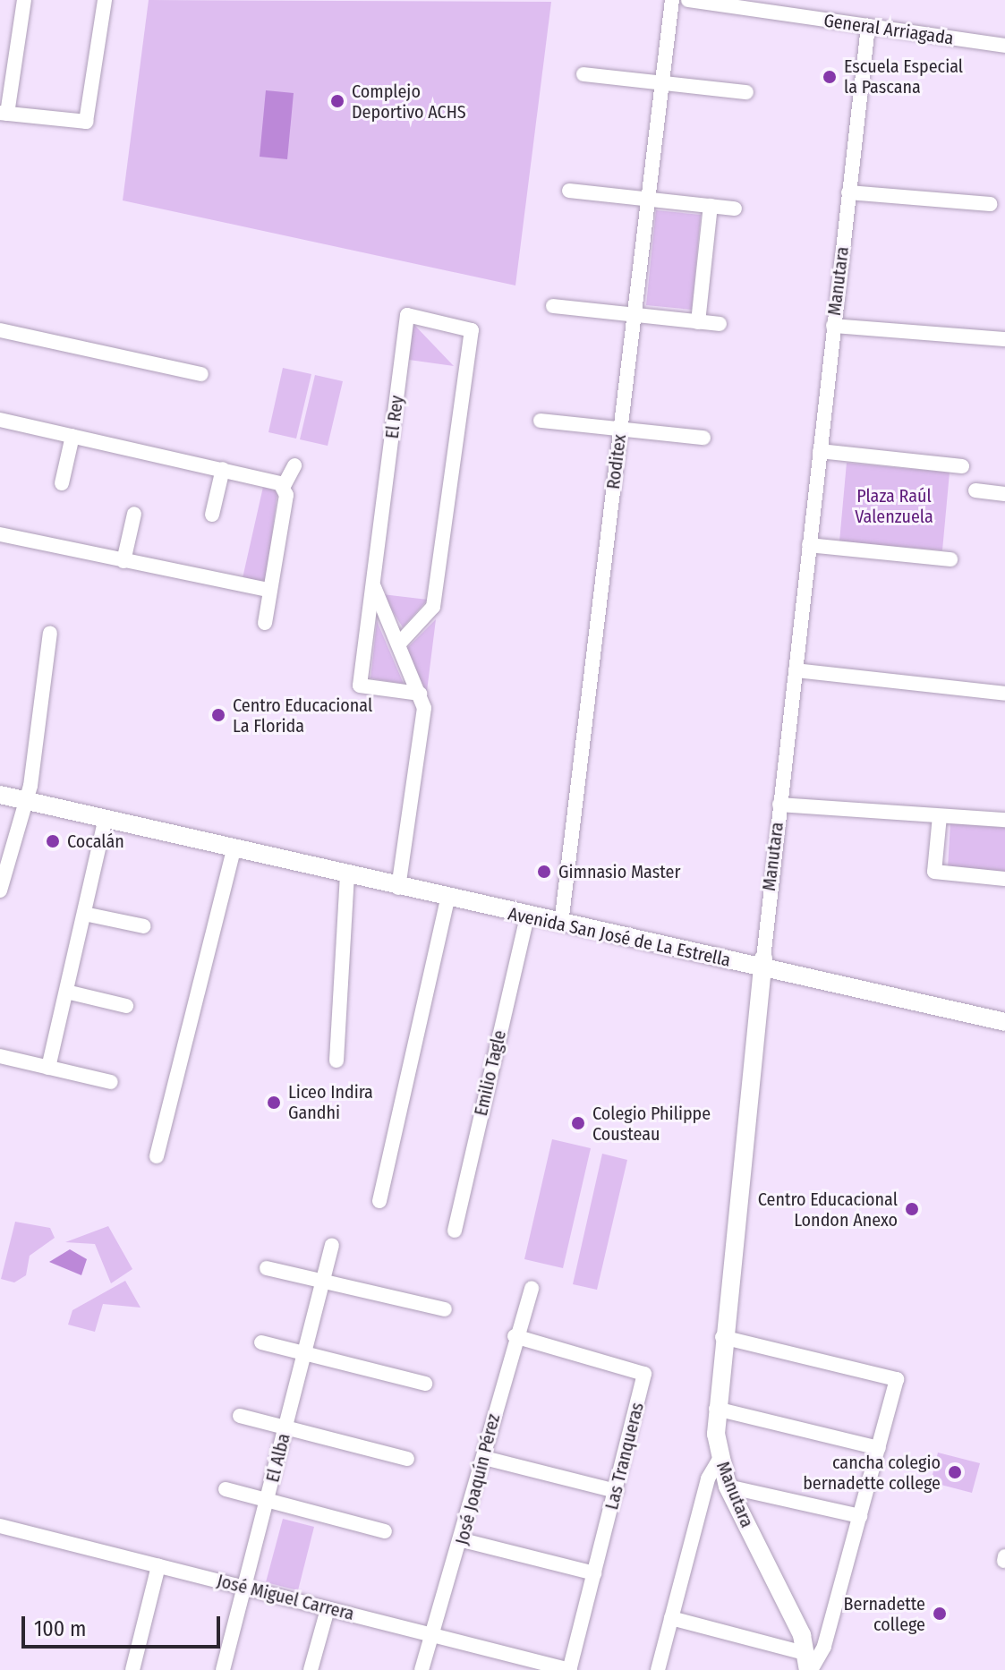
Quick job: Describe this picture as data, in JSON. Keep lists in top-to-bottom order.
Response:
{
  "streets": {
    "main road": ["Manutara", "Avenida San José de La Estrella"],
    "street": [
      "General Arriagada",
      "El Rey",
      "Roditex",
      "Emilio Tagle",
      "Las Tranqueras",
      "El Alba",
      "José Joaquín Pérez",
      "José Miguel Carrera"
    ]
  },
  "crossings": [
    ["General Arriagada", "Manutara"],
    ["Manutara", "Avenida San José de La Estrella"],
    ["Roditex", "Avenida San José de La Estrella"],
    ["Avenida San José de La Estrella", "Emilio Tagle"],
    ["Las Tranqueras", "José Joaquín Pérez"],
    ["Las Tranqueras", "José Miguel Carrera"],
    ["El Alba", "José Miguel Carrera"],
    ["José Joaquín Pérez", "José Miguel Carrera"]
  ],
  "parks": ["Plaza Raúl Valenzuela"],
  "places": [
    "Escuela Especial la Pascana",
    "Complejo Deportivo ACHS",
    "Centro Educacional La Florida",
    "Cocalán",
    "Gimnasio Master",
    "Liceo Indira Gandhi",
    "Colegio Philippe Cousteau",
    "Centro Educacional London Anexo",
    "cancha colegio bernadette college",
    "Bernadette college"
  ],
  "scale_bar": "100 m"
}
